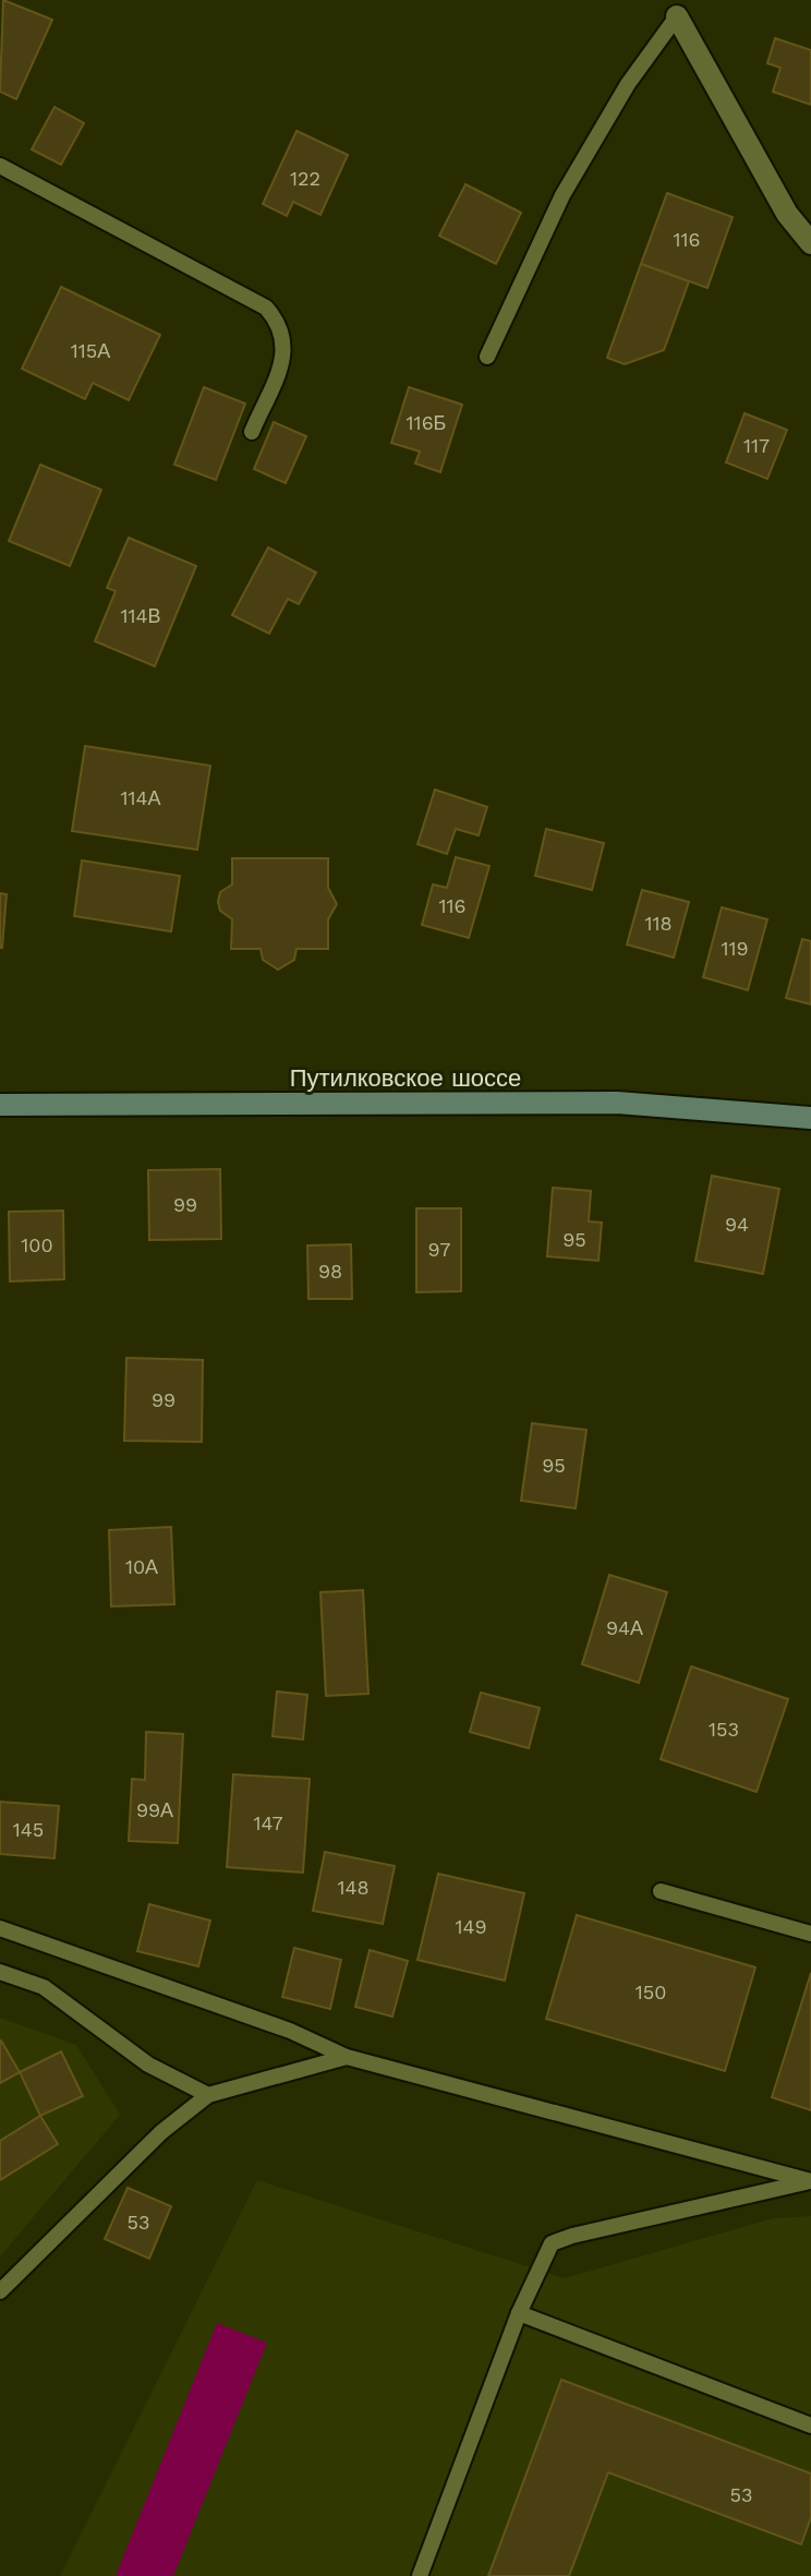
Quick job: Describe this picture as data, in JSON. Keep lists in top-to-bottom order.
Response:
{
  "streets": {
    "main road": ["Путилковское шоссе"]
  },
  "house_numbers": [
    "122",
    "116",
    "115А",
    "116Б",
    "117",
    "114В",
    "114А",
    "116",
    "118",
    "119",
    "99",
    "94",
    "95",
    "100",
    "97",
    "98",
    "99",
    "95",
    "10А",
    "94А",
    "153",
    "99А",
    "147",
    "145",
    "148",
    "149",
    "150",
    "53",
    "53"
  ]
}
